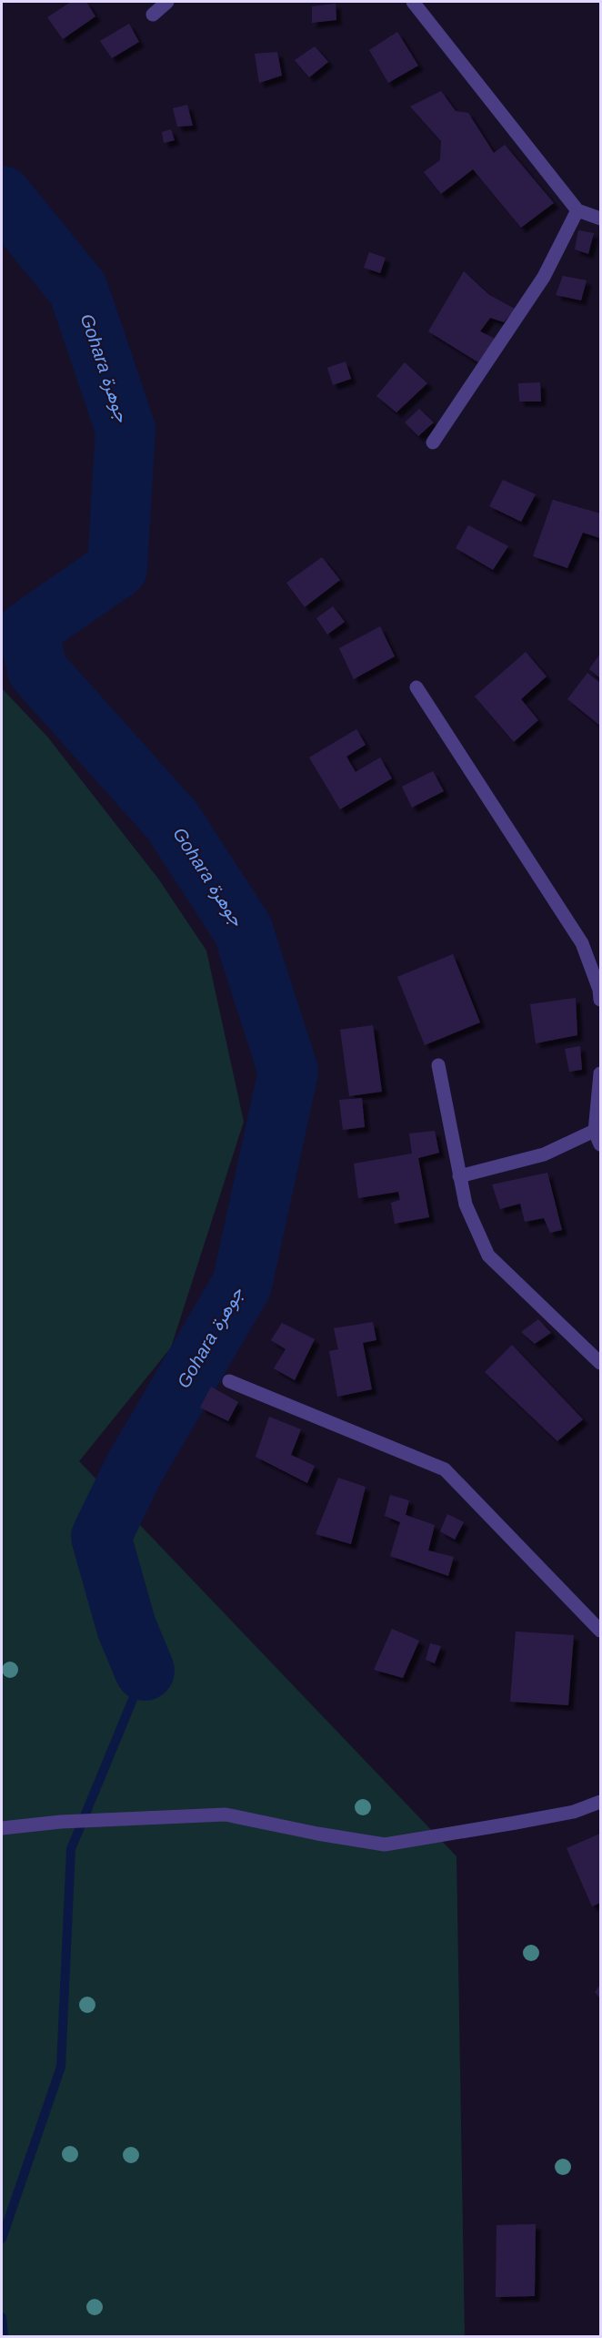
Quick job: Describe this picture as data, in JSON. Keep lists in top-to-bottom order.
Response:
{
  "water": ["Gohara جوهرة"]
}
